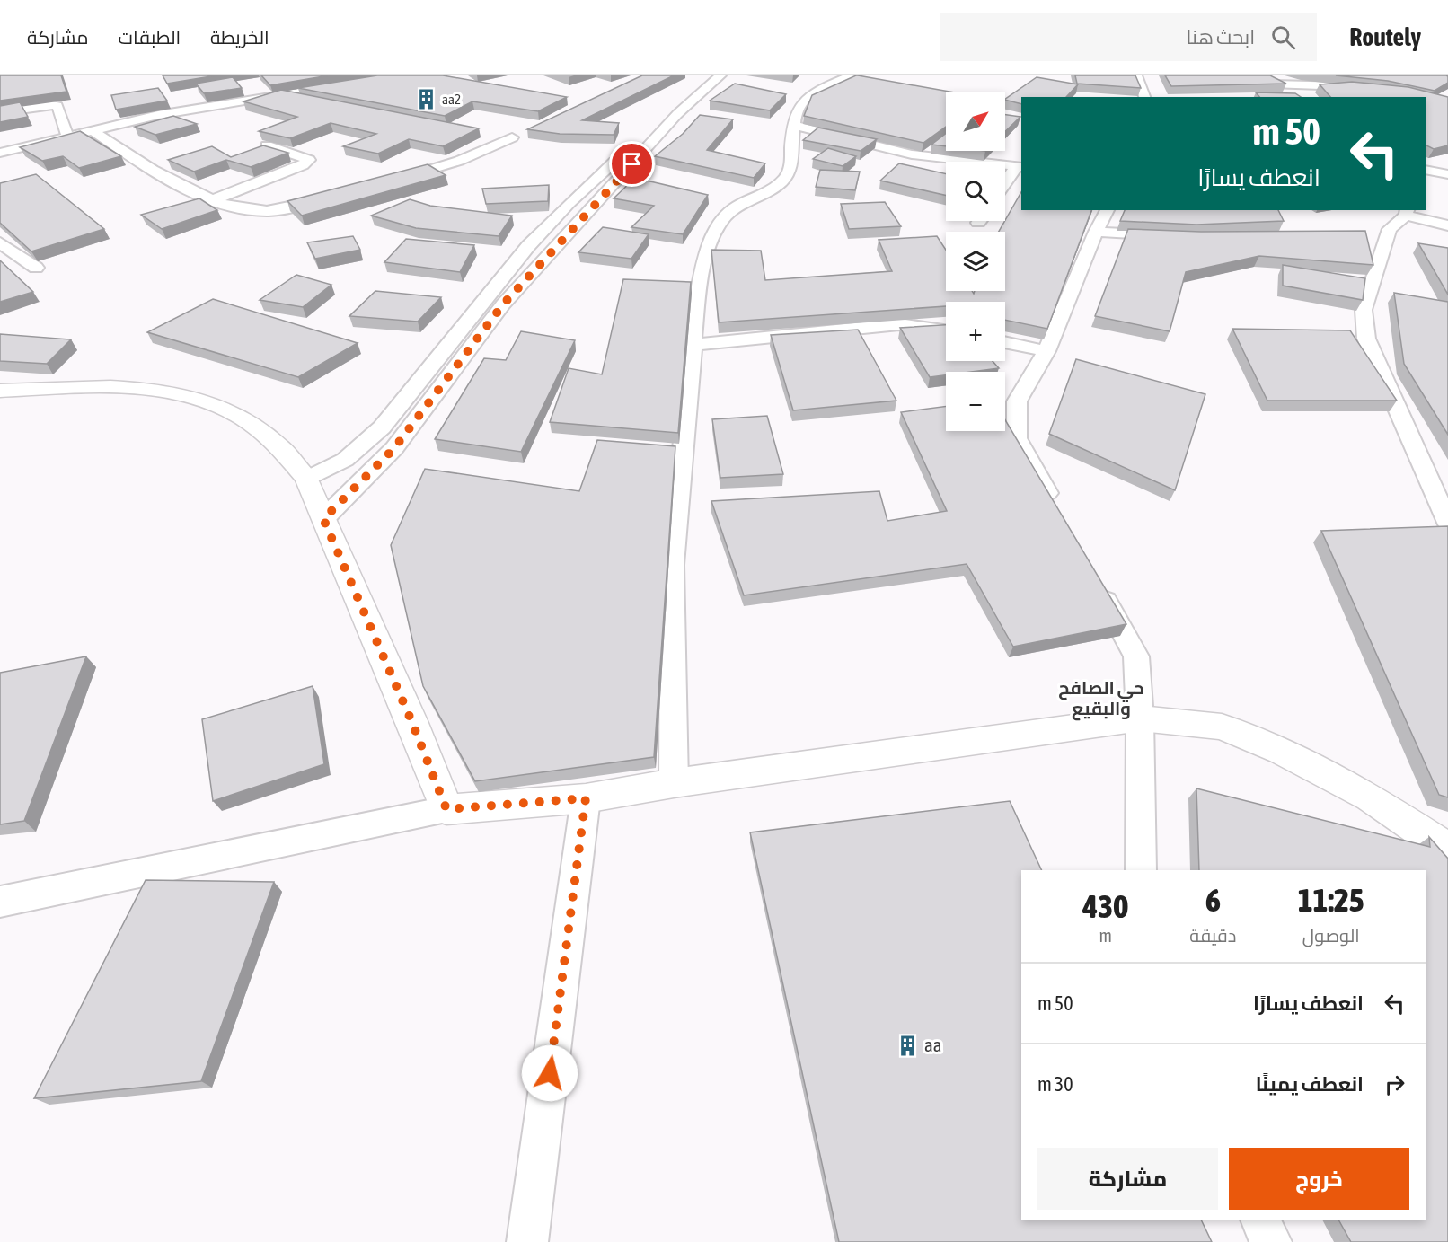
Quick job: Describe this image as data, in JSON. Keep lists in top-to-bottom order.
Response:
{
  "districts": ["حي الصافح والبقيع"],
  "places": {
    "building": ["aa2", "aa"]
  },
  "north": "top right",
  "page": {
    "header": "Routely",
    "search": "ابحث هنا",
    "nav": ["الخريطة", "الطبقات", "مشاركة"],
    "map_buttons": ["+", "−"],
    "turn": ["50 m", "انعطف يسارًا"],
    "eta": [
      "11:25",
      "الوصول",
      "6",
      "دقيقة",
      "430",
      "m"
    ],
    "list": [
      {
        "name": "انعطف يسارًا",
        "value": "50 m"
      },
      {
        "name": "انعطف يمينًا",
        "value": "30 m"
      }
    ],
    "buttons": ["خروج", "مشاركة"]
  }
}
